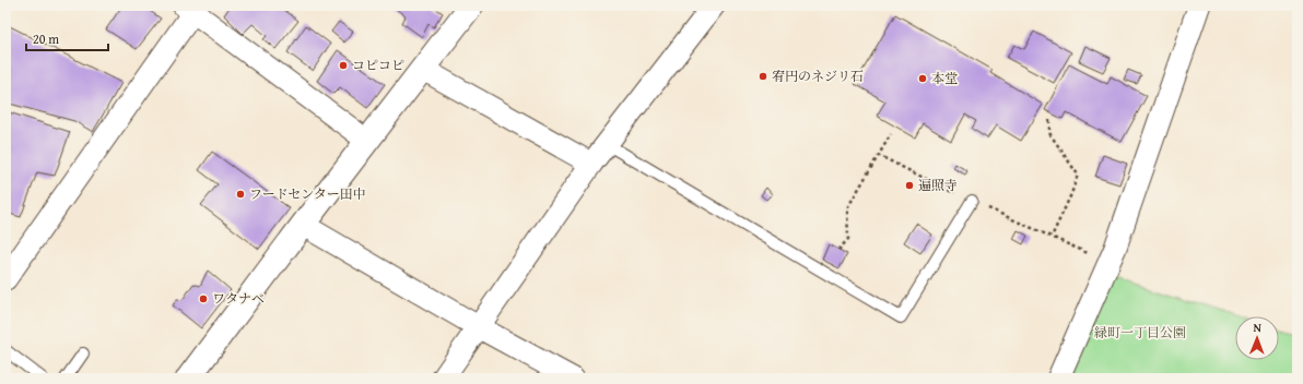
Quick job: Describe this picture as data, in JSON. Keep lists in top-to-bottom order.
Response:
{
  "parks": ["緑町一丁目公園"],
  "places": [
    "コピコピ",
    "宥円のネジリ石",
    "本堂",
    "遍照寺",
    "フードセンター田中",
    "ワタナベ"
  ],
  "scale_bar": "20 m",
  "north": "top"
}
